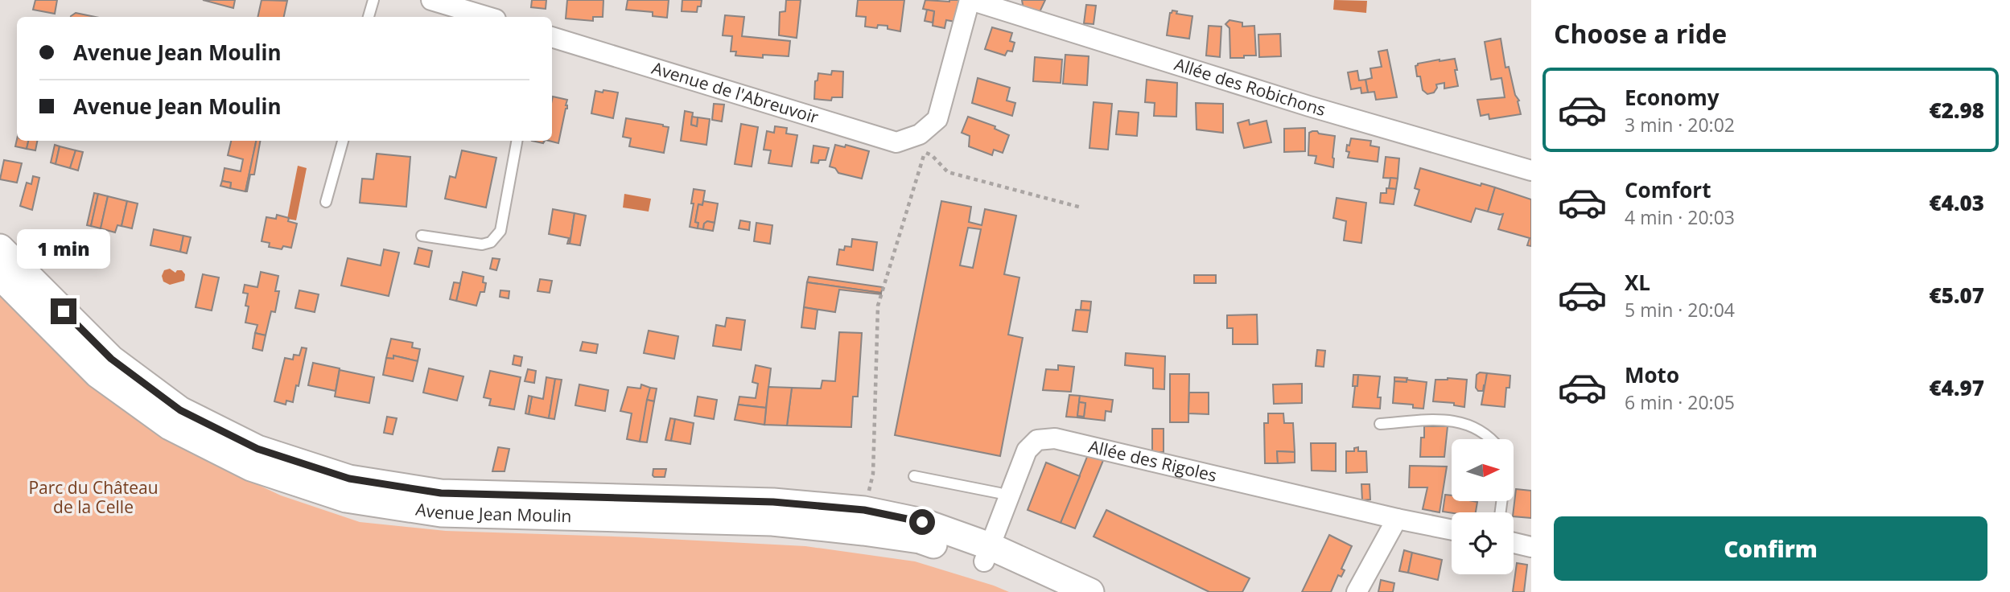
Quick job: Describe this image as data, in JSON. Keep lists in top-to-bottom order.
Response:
{
  "streets": {
    "main road": ["Avenue Jean Moulin"],
    "street": ["Allée des Robichons", "Avenue de l'Abreuvoir", "Allée des Rigoles"]
  },
  "crossings": [
    ["Allée des Rigoles", "Avenue Jean Moulin"]
  ],
  "parks": ["Parc du Château de la Celle"],
  "north": "right",
  "page": {
    "heading": "Choose a ride",
    "banner": ["Avenue Jean Moulin", "Avenue Jean Moulin"],
    "list": [
      {
        "name": "Economy",
        "note": "3 min · 20:02",
        "value": "€2.98"
      },
      {
        "name": "Comfort",
        "note": "4 min · 20:03",
        "value": "€4.03"
      },
      {
        "name": "XL",
        "note": "5 min · 20:04",
        "value": "€5.07"
      },
      {
        "name": "Moto",
        "note": "6 min · 20:05",
        "value": "€4.97"
      }
    ],
    "bubble": "1 min",
    "buttons": "Confirm"
  }
}
